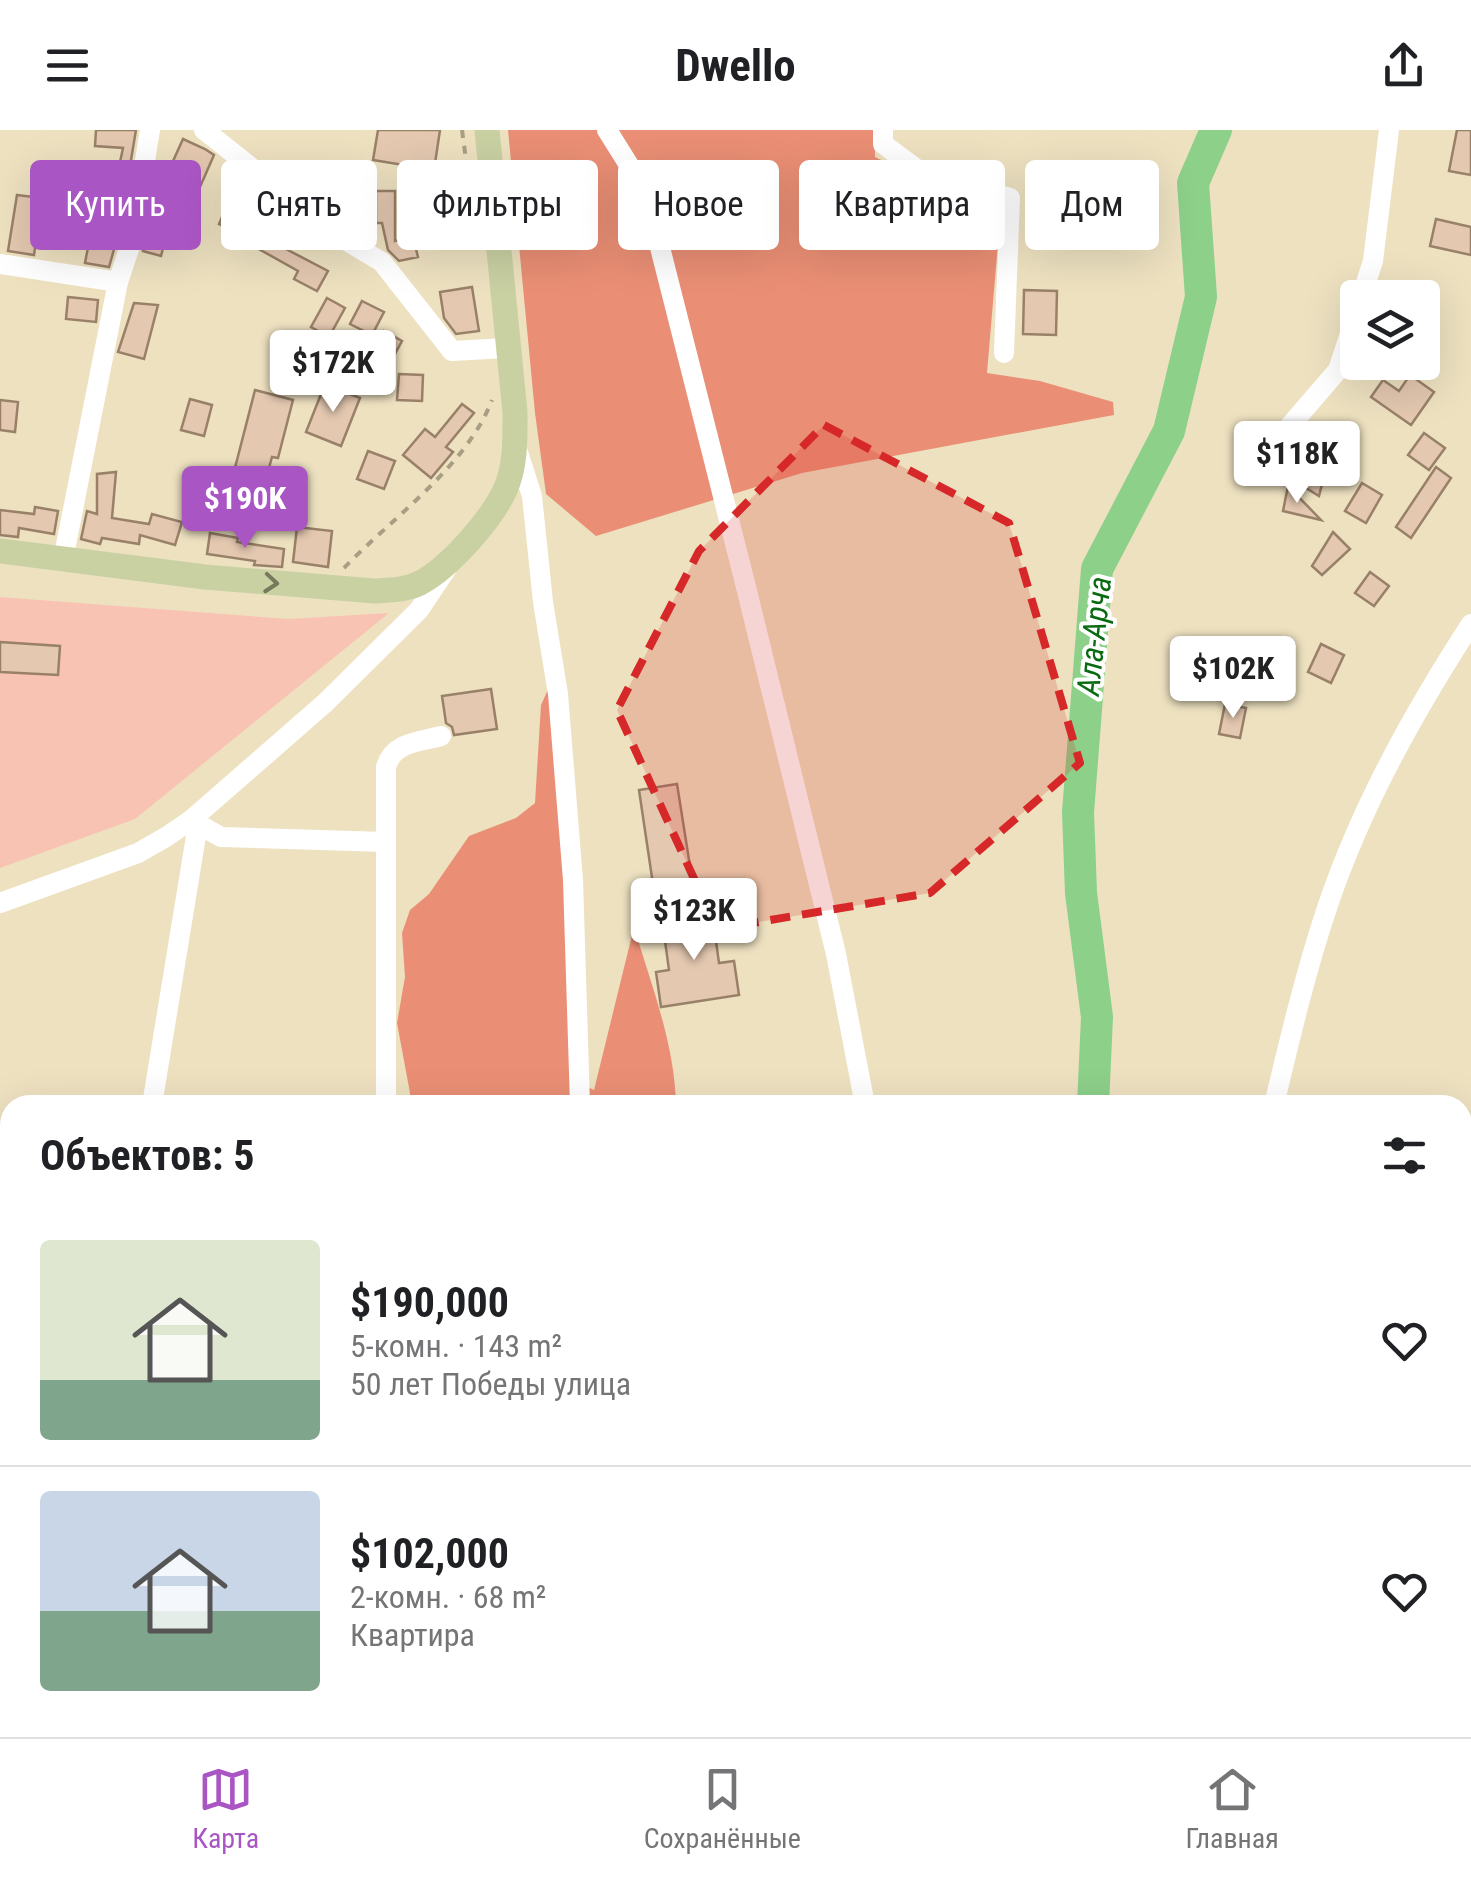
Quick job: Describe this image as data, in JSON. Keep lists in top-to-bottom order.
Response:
{
  "water": ["Ала-Арча"],
  "page": {
    "header": "Dwello",
    "chip": [
      "Купить",
      "Снять",
      "Фильтры",
      "Новое",
      "Квартира",
      "Дом"
    ],
    "price": [
      "$172K",
      "$118K",
      "$190K",
      "$102K",
      "$123K"
    ],
    "heading": "Объектов: 5",
    "list": [
      {
        "name": "$190,000",
        "note": "5-комн. · 143 m² · 50 лет Победы улица"
      },
      {
        "name": "$102,000",
        "note": "2-комн. · 68 m² · Квартира"
      }
    ],
    "tabs": ["Карта", "Сохранённые", "Главная"]
  }
}
